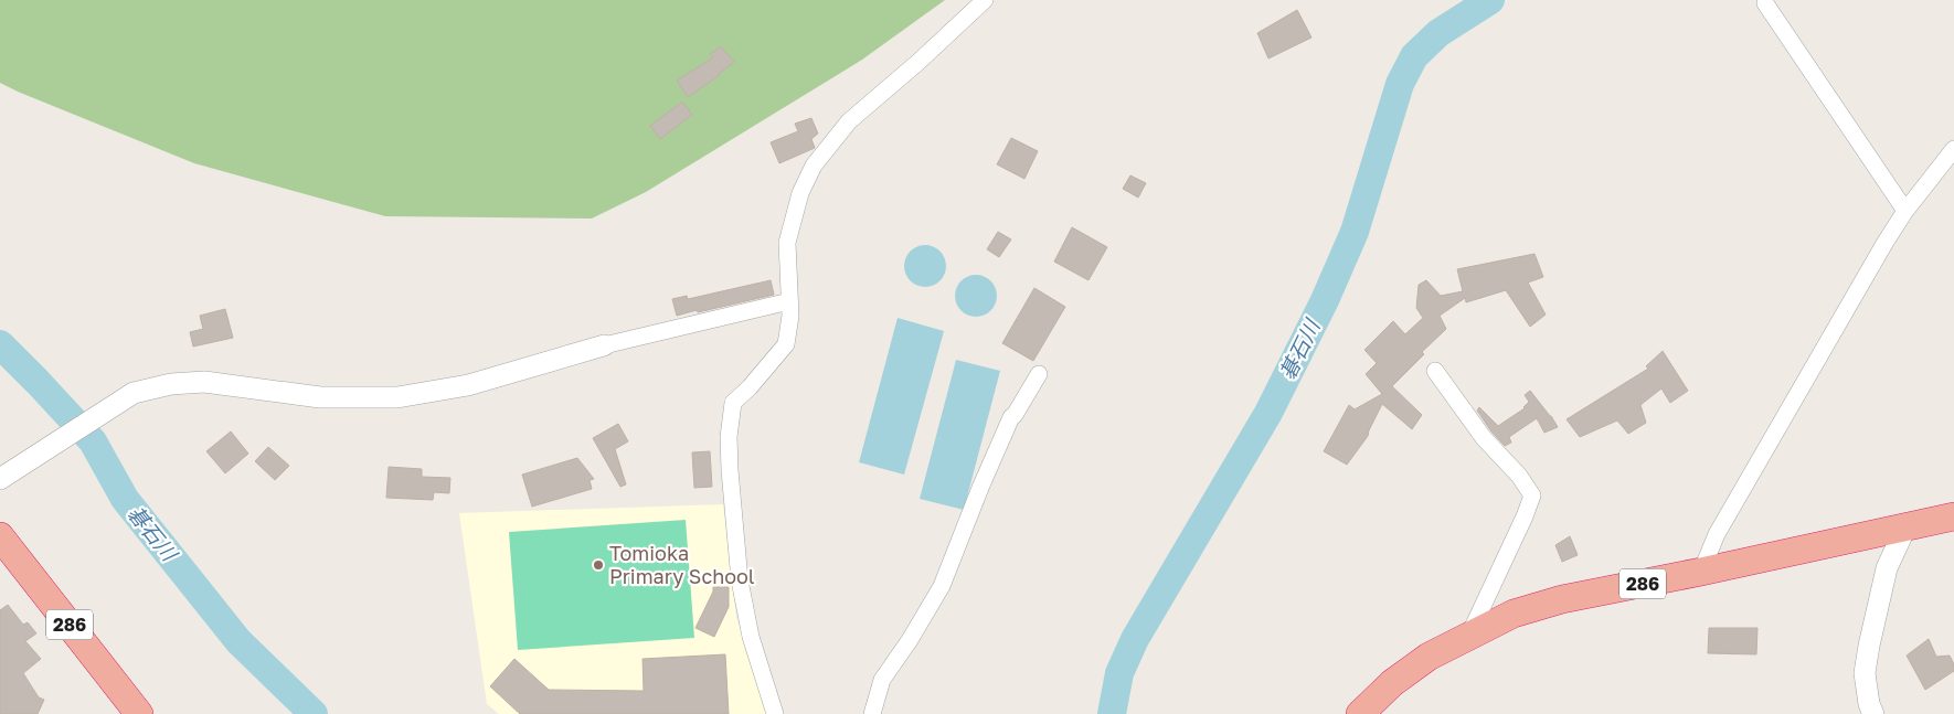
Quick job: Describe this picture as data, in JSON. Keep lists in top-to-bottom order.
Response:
{
  "streets": {
    "highway": ["286"]
  },
  "water": ["碁石川"],
  "places": ["Tomioka Primary School"]
}
